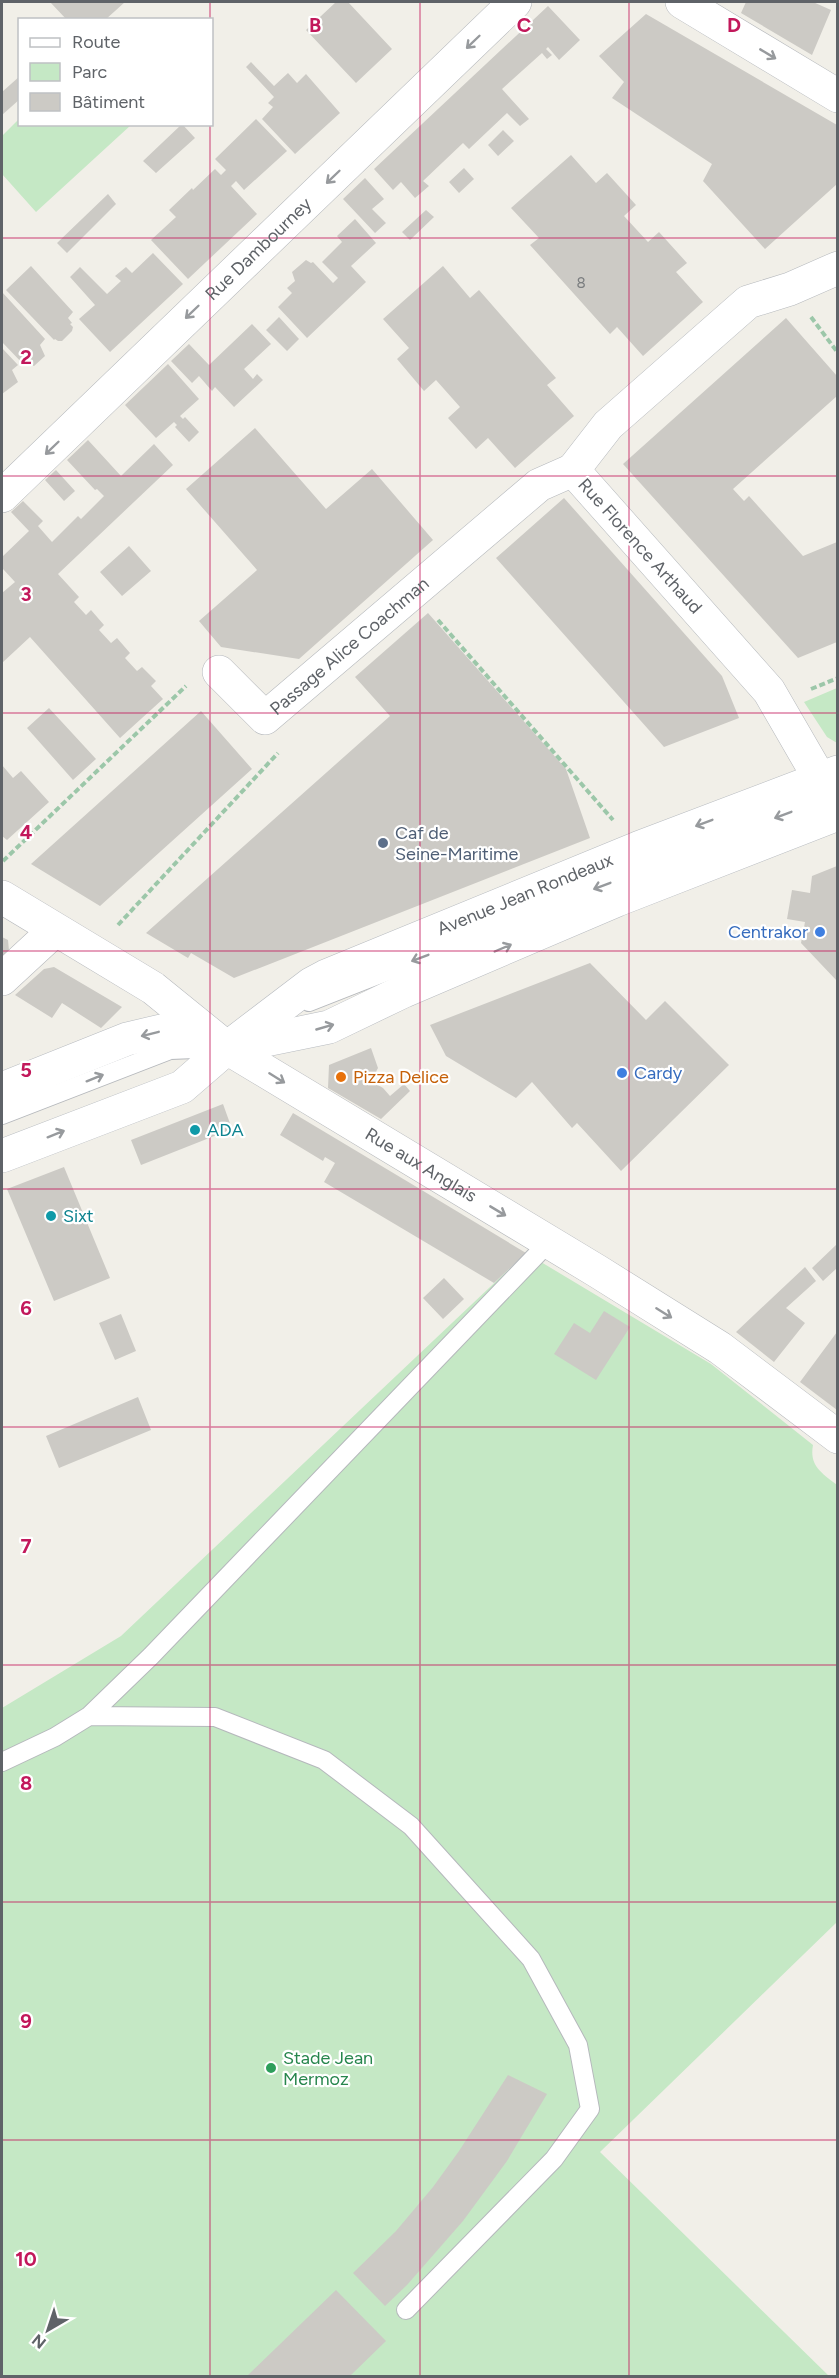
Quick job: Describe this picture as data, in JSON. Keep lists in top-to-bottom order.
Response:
{
  "streets": {
    "street": [
      "Rue Dambourney",
      "Rue Florence Arthaud",
      "Passage Alice Coachman",
      "Avenue Jean Rondeaux",
      "Rue aux Anglais"
    ]
  },
  "crossings": [
    ["Rue Florence Arthaud", "Passage Alice Coachman"],
    ["Rue Florence Arthaud", "Avenue Jean Rondeaux"],
    ["Avenue Jean Rondeaux", "Rue aux Anglais"]
  ],
  "one_way": ["Rue Dambourney", "Rue aux Anglais"],
  "places": [
    "Caf de Seine-Maritime",
    "Centrakor",
    "Cardy",
    "Pizza Delice",
    "ADA",
    "Sixt",
    "Stade Jean Mermoz"
  ],
  "house_numbers": ["8"],
  "legend": ["Route", "Parc", "Bâtiment"],
  "north": "bottom left",
  "grid": {
    "columns": ["B", "C", "D"],
    "rows": [
      "2",
      "3",
      "4",
      "5",
      "6",
      "7",
      "8",
      "9",
      "10"
    ]
  }
}
